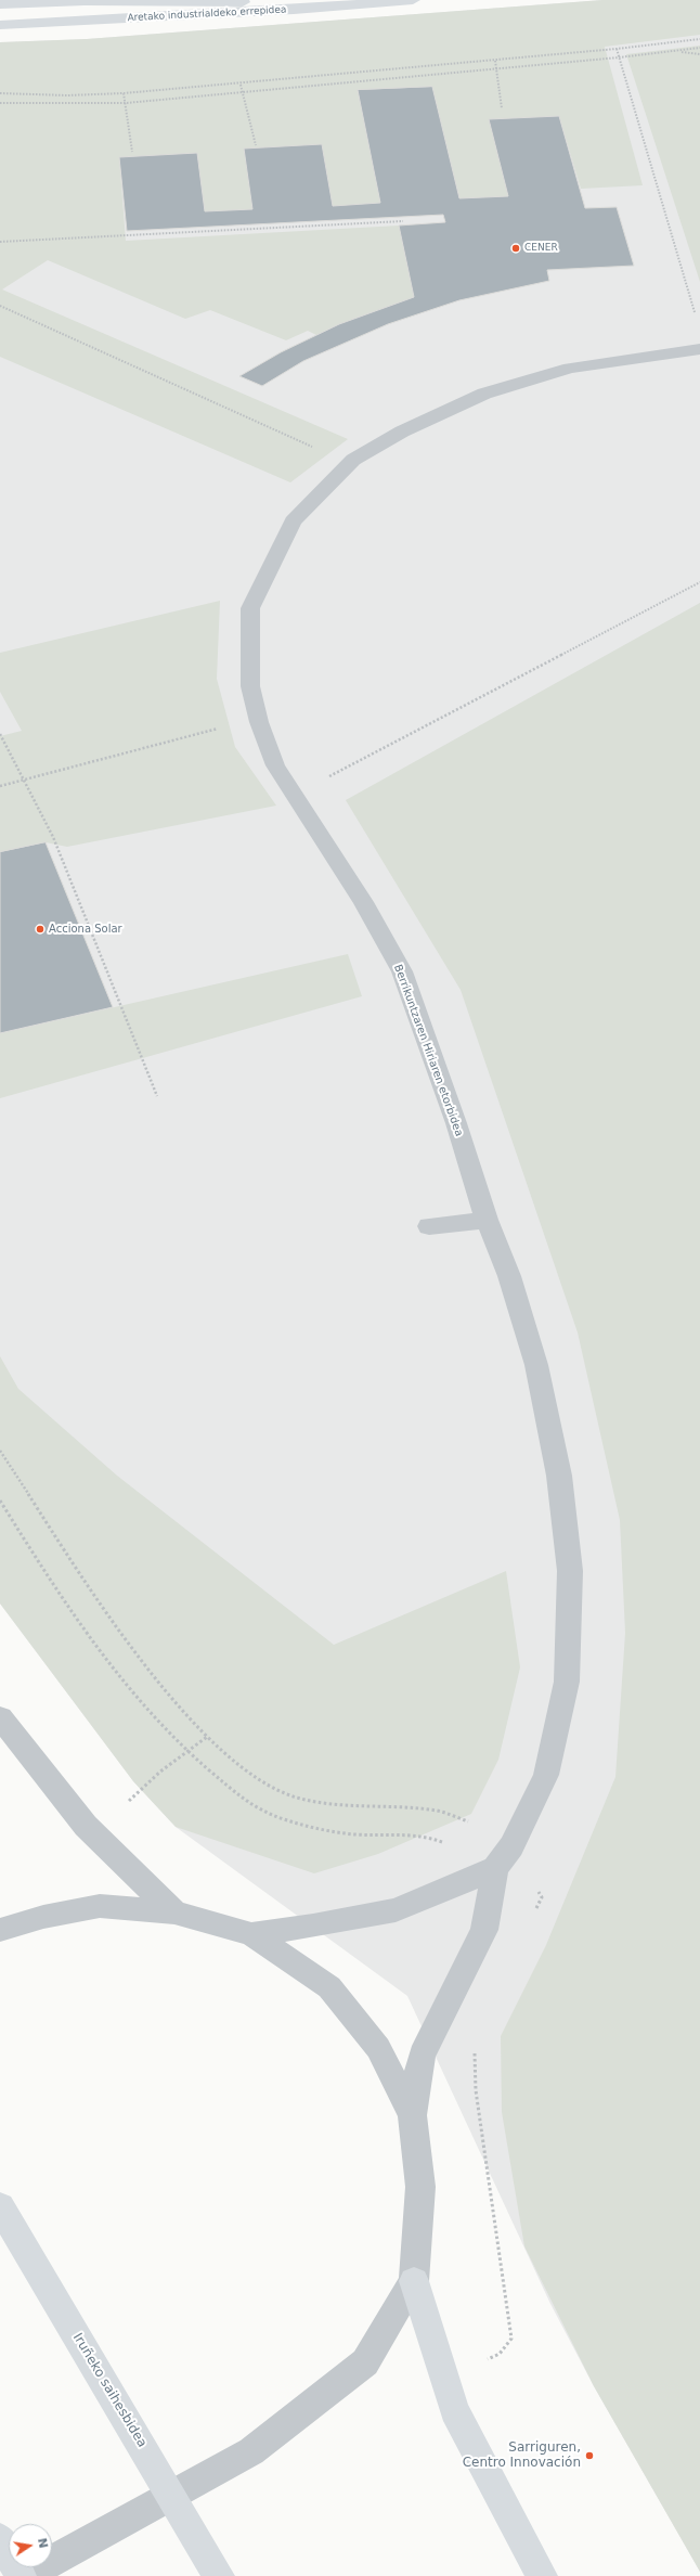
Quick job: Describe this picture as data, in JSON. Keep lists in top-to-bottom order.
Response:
{
  "streets": {
    "main road": ["Aretako industrialdeko errepidea", "Iruñeko saihesbidea"],
    "street": ["Berrikuntzaren Hiriaren etorbidea"]
  },
  "places": ["CENER", "Acciona Solar", "Sarriguren, Centro Innovación"],
  "north": "right"
}
